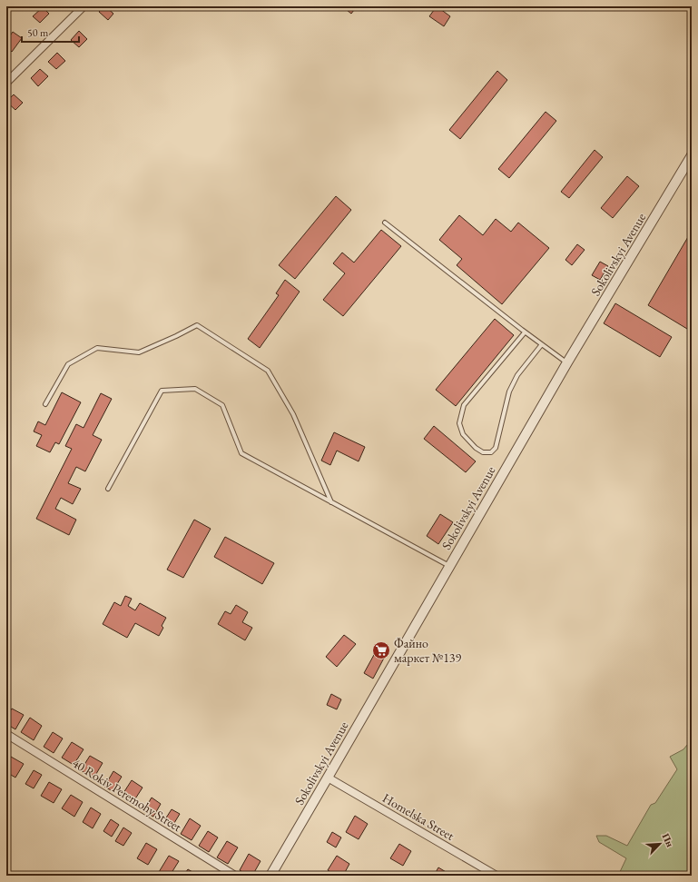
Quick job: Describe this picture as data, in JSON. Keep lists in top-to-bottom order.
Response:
{
  "streets": {
    "street": ["Sokolivskyi Avenue", "40 Rokiv Peremohy Street", "Homelska Street"]
  },
  "crossings": [
    ["Sokolivskyi Avenue", "Homelska Street"]
  ],
  "places": {
    "supermarket": ["Файно маркет №139"]
  },
  "scale_bar": "50 m",
  "north": "top right"
}
